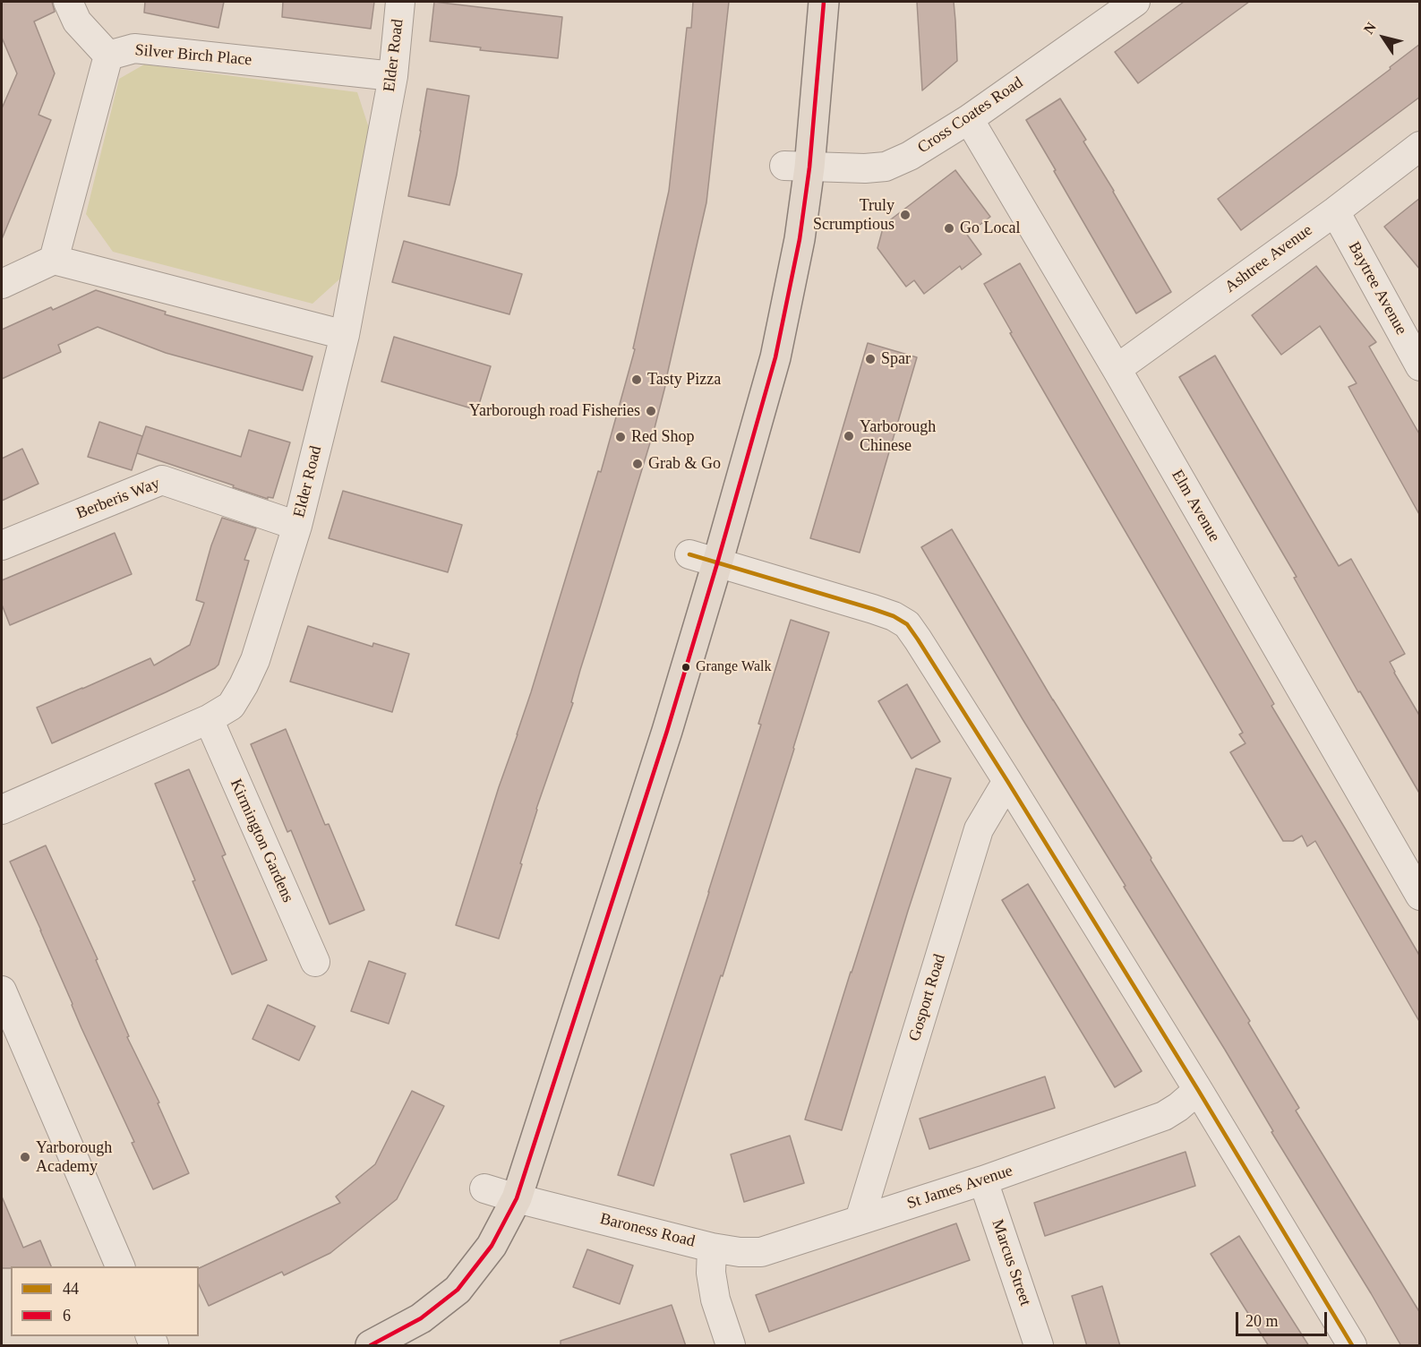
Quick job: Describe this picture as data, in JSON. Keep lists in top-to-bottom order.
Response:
{
  "streets": {
    "street": [
      "Silver Birch Place",
      "Elder Road",
      "Cross Coates Road",
      "Ashtree Avenue",
      "Baytree Avenue",
      "Berberis Way",
      "Elm Avenue",
      "Kirmington Gardens",
      "Gosport Road",
      "St James Avenue",
      "Baroness Road",
      "Marcus Street"
    ]
  },
  "crossings": [
    ["Silver Birch Place", "Elder Road"],
    ["Elder Road", "Berberis Way"],
    ["Elder Road", "Kirmington Gardens"],
    ["Cross Coates Road", "Elm Avenue"],
    ["Ashtree Avenue", "Baytree Avenue"],
    ["Ashtree Avenue", "Elm Avenue"],
    ["Gosport Road", "St James Avenue"],
    ["St James Avenue", "Baroness Road"],
    ["St James Avenue", "Marcus Street"]
  ],
  "places": [
    "Truly Scrumptious",
    "Go Local",
    "Spar",
    "Tasty Pizza",
    "Yarborough road Fisheries",
    "Yarborough Chinese",
    "Red Shop",
    "Grab & Go",
    "Grange Walk",
    "Yarborough Academy"
  ],
  "lines": ["transit line 6", "transit line 44"],
  "legend": ["44", "6"],
  "scale_bar": "20 m",
  "north": "top left"
}
